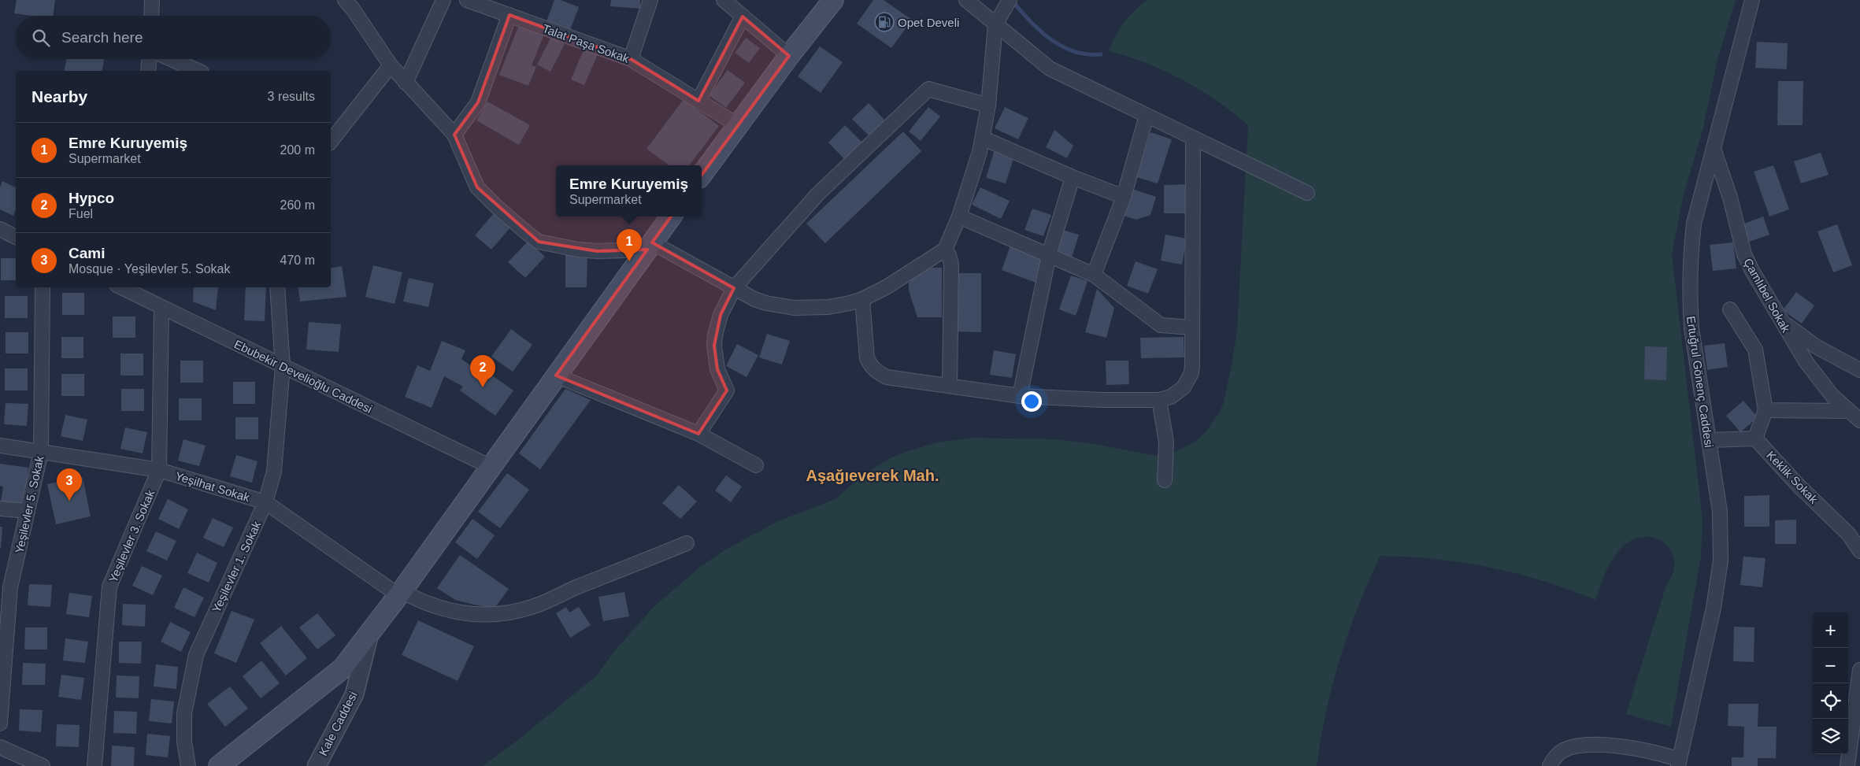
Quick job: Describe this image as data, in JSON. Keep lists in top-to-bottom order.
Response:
{
  "streets": {
    "street": [
      "Talat Paşa Sokak",
      "Çamlıbel Sokak",
      "Ebubekir Develioğlu Caddesi",
      "Ertuğrul Gönenç Caddesi",
      "Keklik Sokak",
      "Yeşilhat Sokak",
      "Yeşilevler 5. Sokak",
      "Yeşilevler 3. Sokak",
      "Yeşilevler 1. Sokak",
      "Kale Caddesi"
    ]
  },
  "crossings": [
    ["Çamlıbel Sokak", "Ertuğrul Gönenç Caddesi"],
    ["Ebubekir Develioğlu Caddesi", "Yeşilevler 3. Sokak"],
    ["Ebubekir Develioğlu Caddesi", "Yeşilevler 1. Sokak"],
    ["Yeşilhat Sokak", "Yeşilevler 5. Sokak"],
    ["Yeşilhat Sokak", "Yeşilevler 3. Sokak"],
    ["Yeşilhat Sokak", "Yeşilevler 1. Sokak"]
  ],
  "districts": ["Aşağıeverek Mah."],
  "places": {
    "fuel station": ["Opet Develi"]
  },
  "page": {
    "search": "Search here",
    "heading": ["Nearby", "3 results"],
    "list": [
      {
        "mark": "1",
        "name": "Emre Kuruyemiş",
        "note": "Supermarket",
        "value": "200 m"
      },
      {
        "mark": "2",
        "name": "Hypco",
        "note": "Fuel",
        "value": "260 m"
      },
      {
        "mark": "3",
        "name": "Cami",
        "note": "Mosque · Yeşilevler 5. Sokak",
        "value": "470 m"
      }
    ],
    "popup": ["Emre Kuruyemiş", "Supermarket"],
    "pins": ["1", "2", "3"],
    "map_buttons": ["+", "−"]
  }
}
